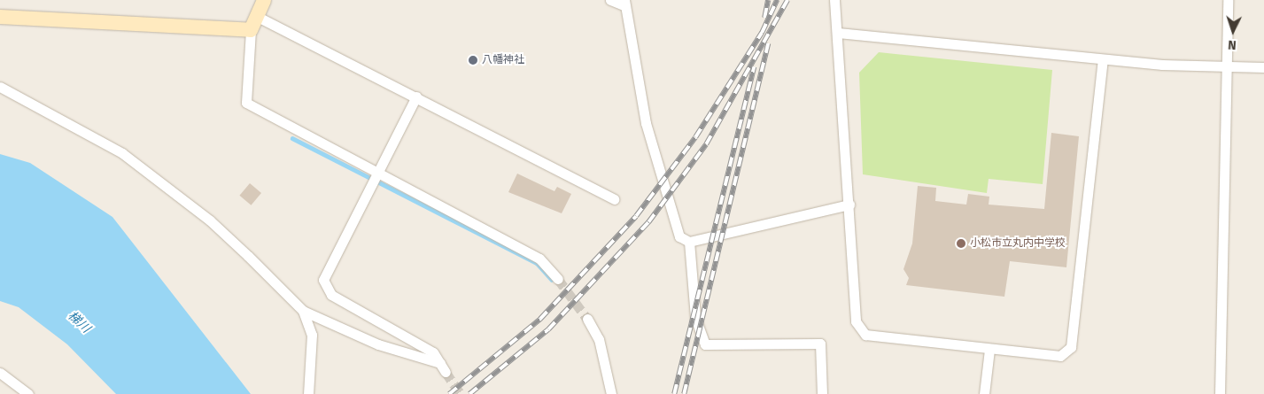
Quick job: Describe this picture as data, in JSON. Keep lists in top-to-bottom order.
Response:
{
  "water": ["梯川"],
  "places": ["八幡神社", "小松市立丸内中学校"],
  "north": "bottom"
}
